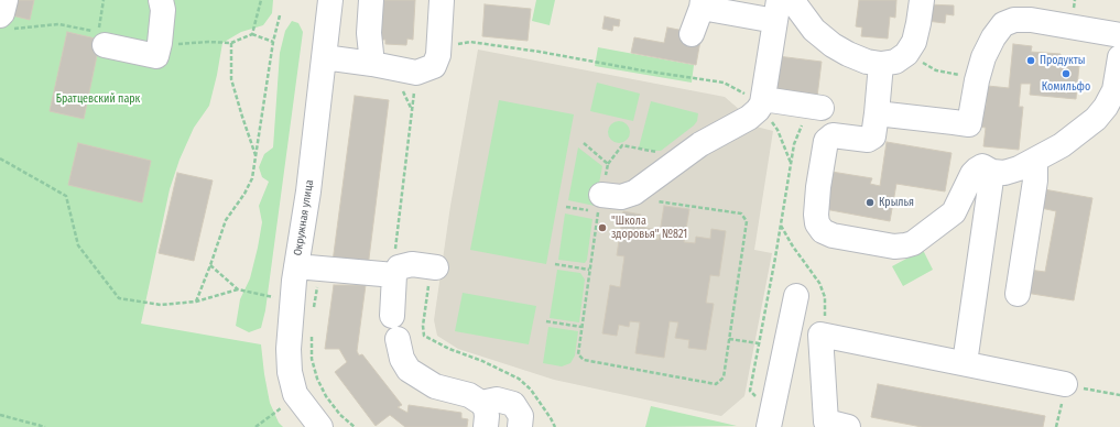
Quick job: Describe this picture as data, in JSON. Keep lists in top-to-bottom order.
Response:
{
  "streets": {
    "street": ["Окружная улица"]
  },
  "parks": ["Братцевский парк"],
  "places": [
    "Продукты",
    "Комильфо",
    "Крылья",
    "\"Школа здоровья\" №821"
  ]
}
